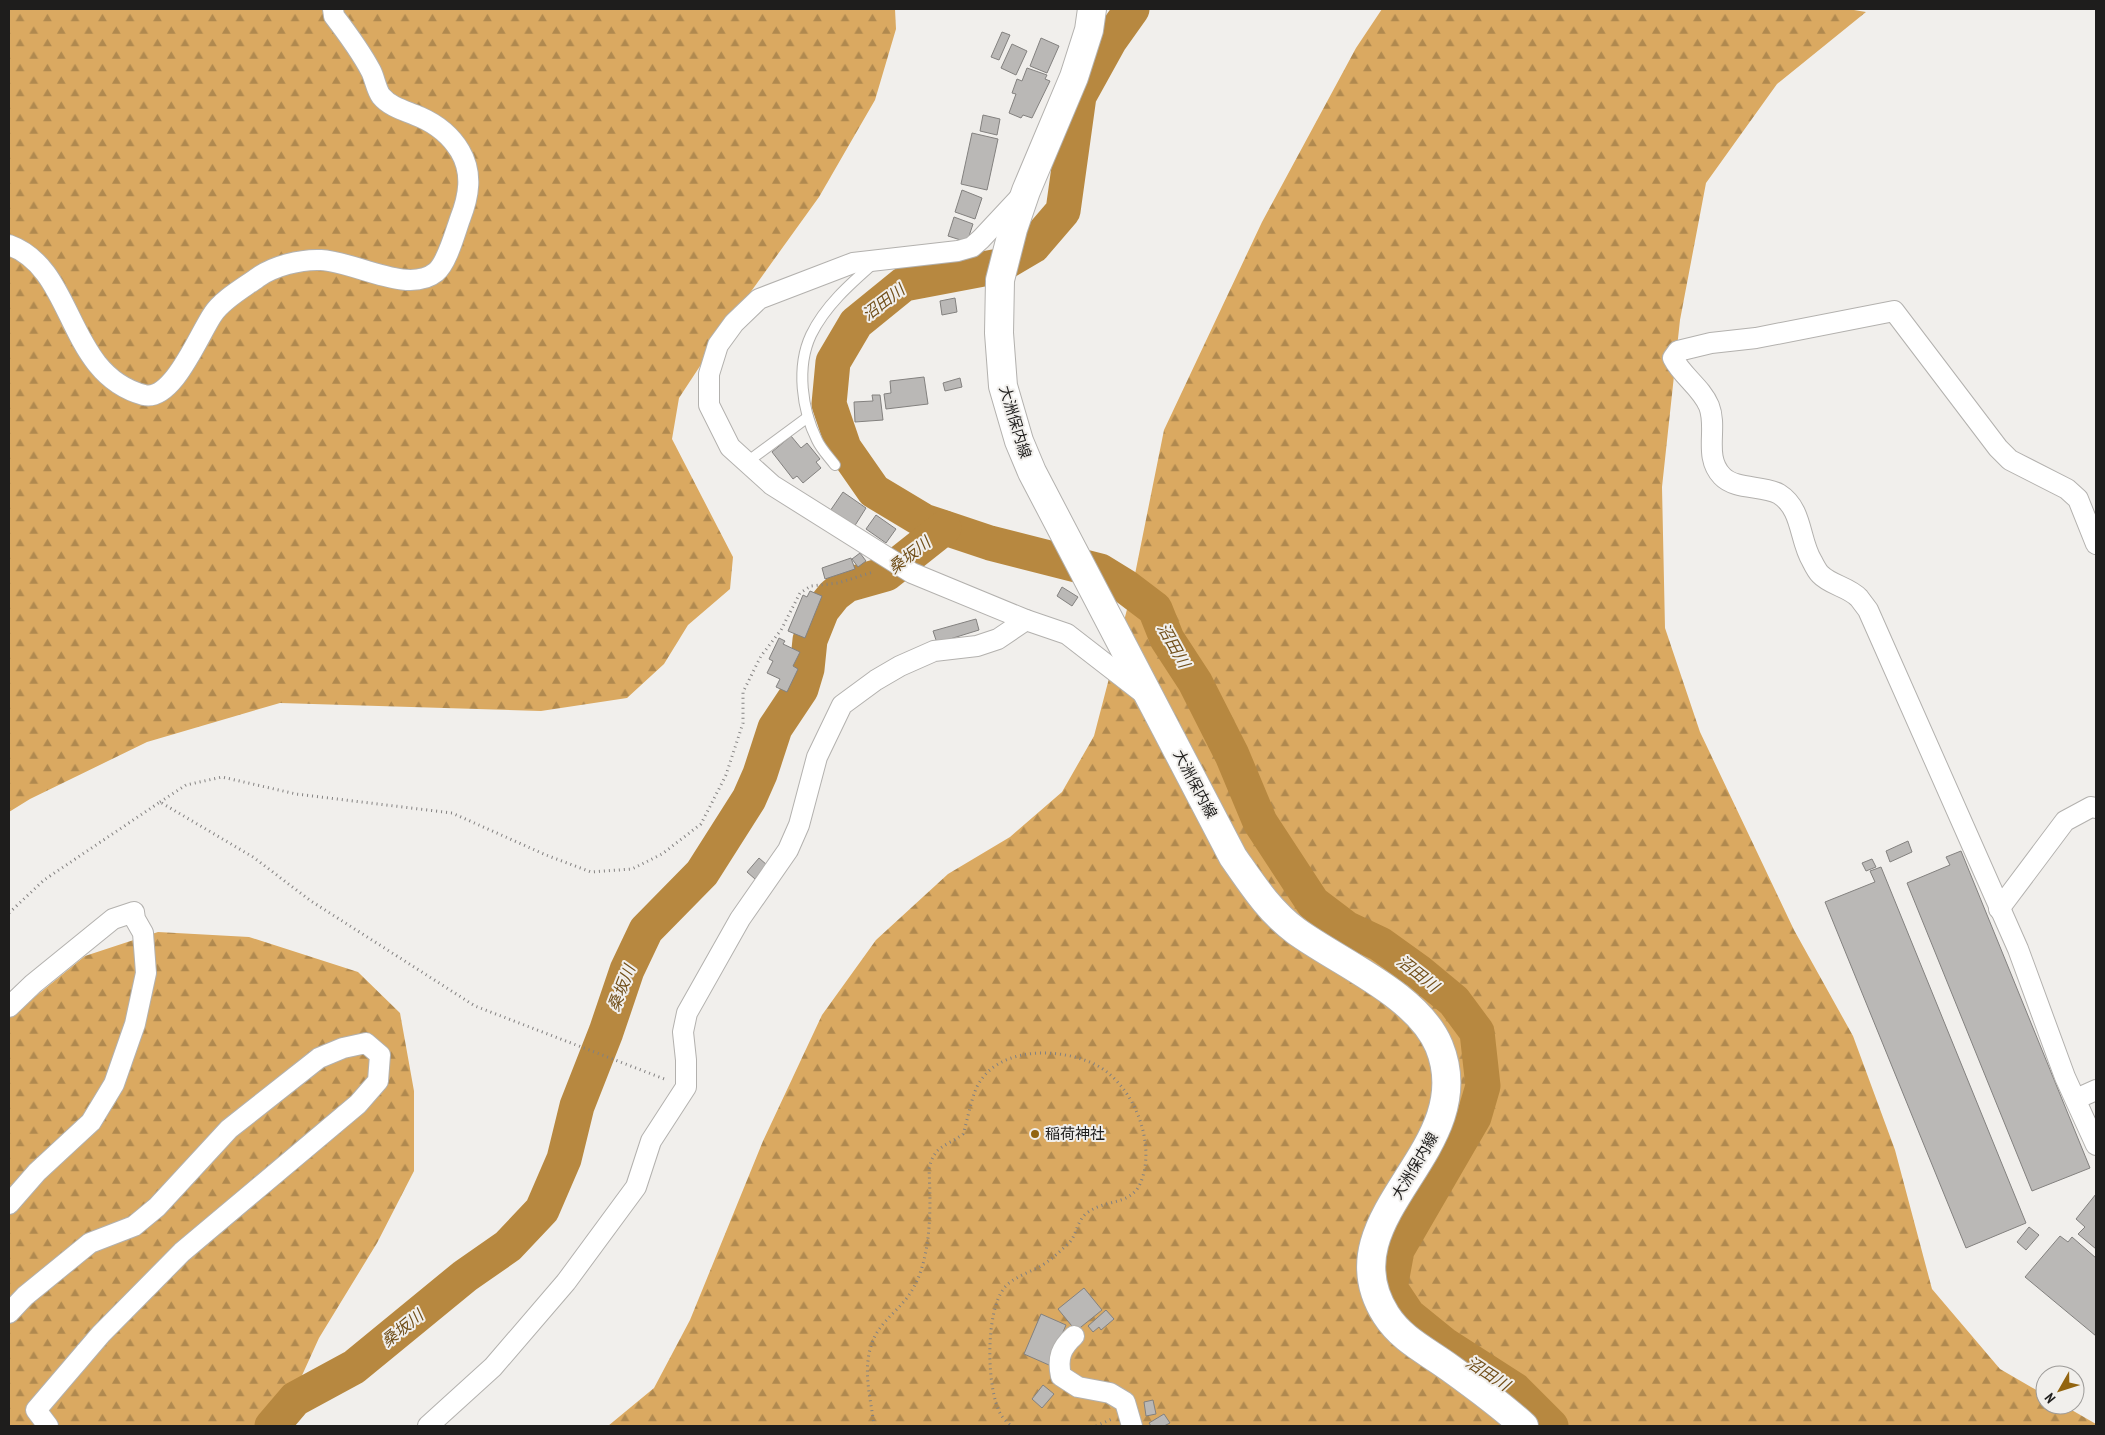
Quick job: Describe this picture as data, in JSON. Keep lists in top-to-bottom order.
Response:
{
  "streets": {
    "main road": ["大洲保内線"]
  },
  "water": ["沼田川", "桑坂川"],
  "places": ["稲荷神社"],
  "north": "bottom left"
}
